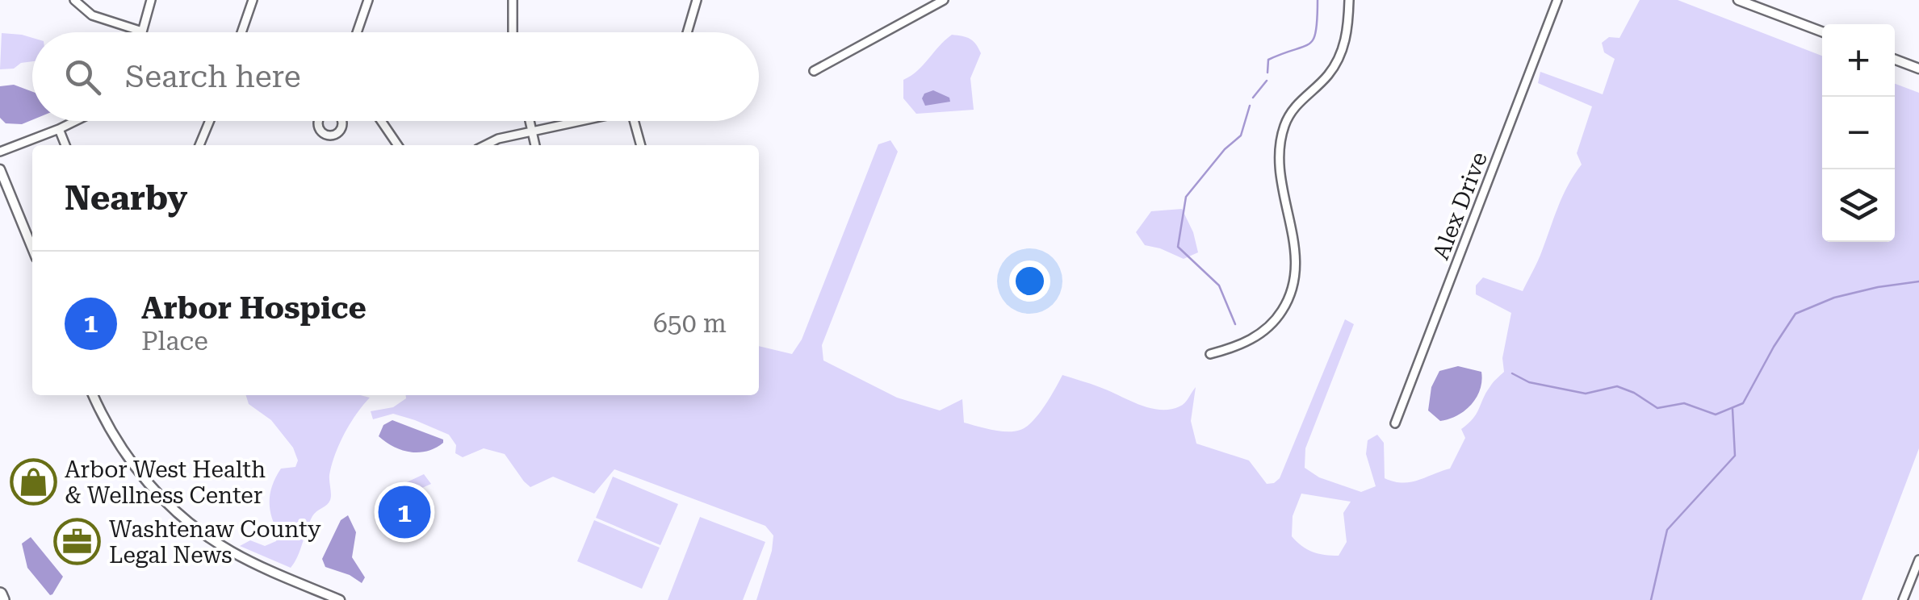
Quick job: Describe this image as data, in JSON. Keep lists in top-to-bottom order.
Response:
{
  "streets": {
    "street": ["Alex Drive"]
  },
  "places": {
    "shop": ["Arbor West Health & Wellness Center"],
    "office": ["Washtenaw County Legal News"]
  },
  "page": {
    "map_buttons": ["+", "−"],
    "search": "Search here",
    "heading": "Nearby",
    "list": [
      {
        "mark": "1",
        "name": "Arbor Hospice",
        "note": "Place",
        "value": "650 m"
      }
    ],
    "pins": "1"
  }
}
